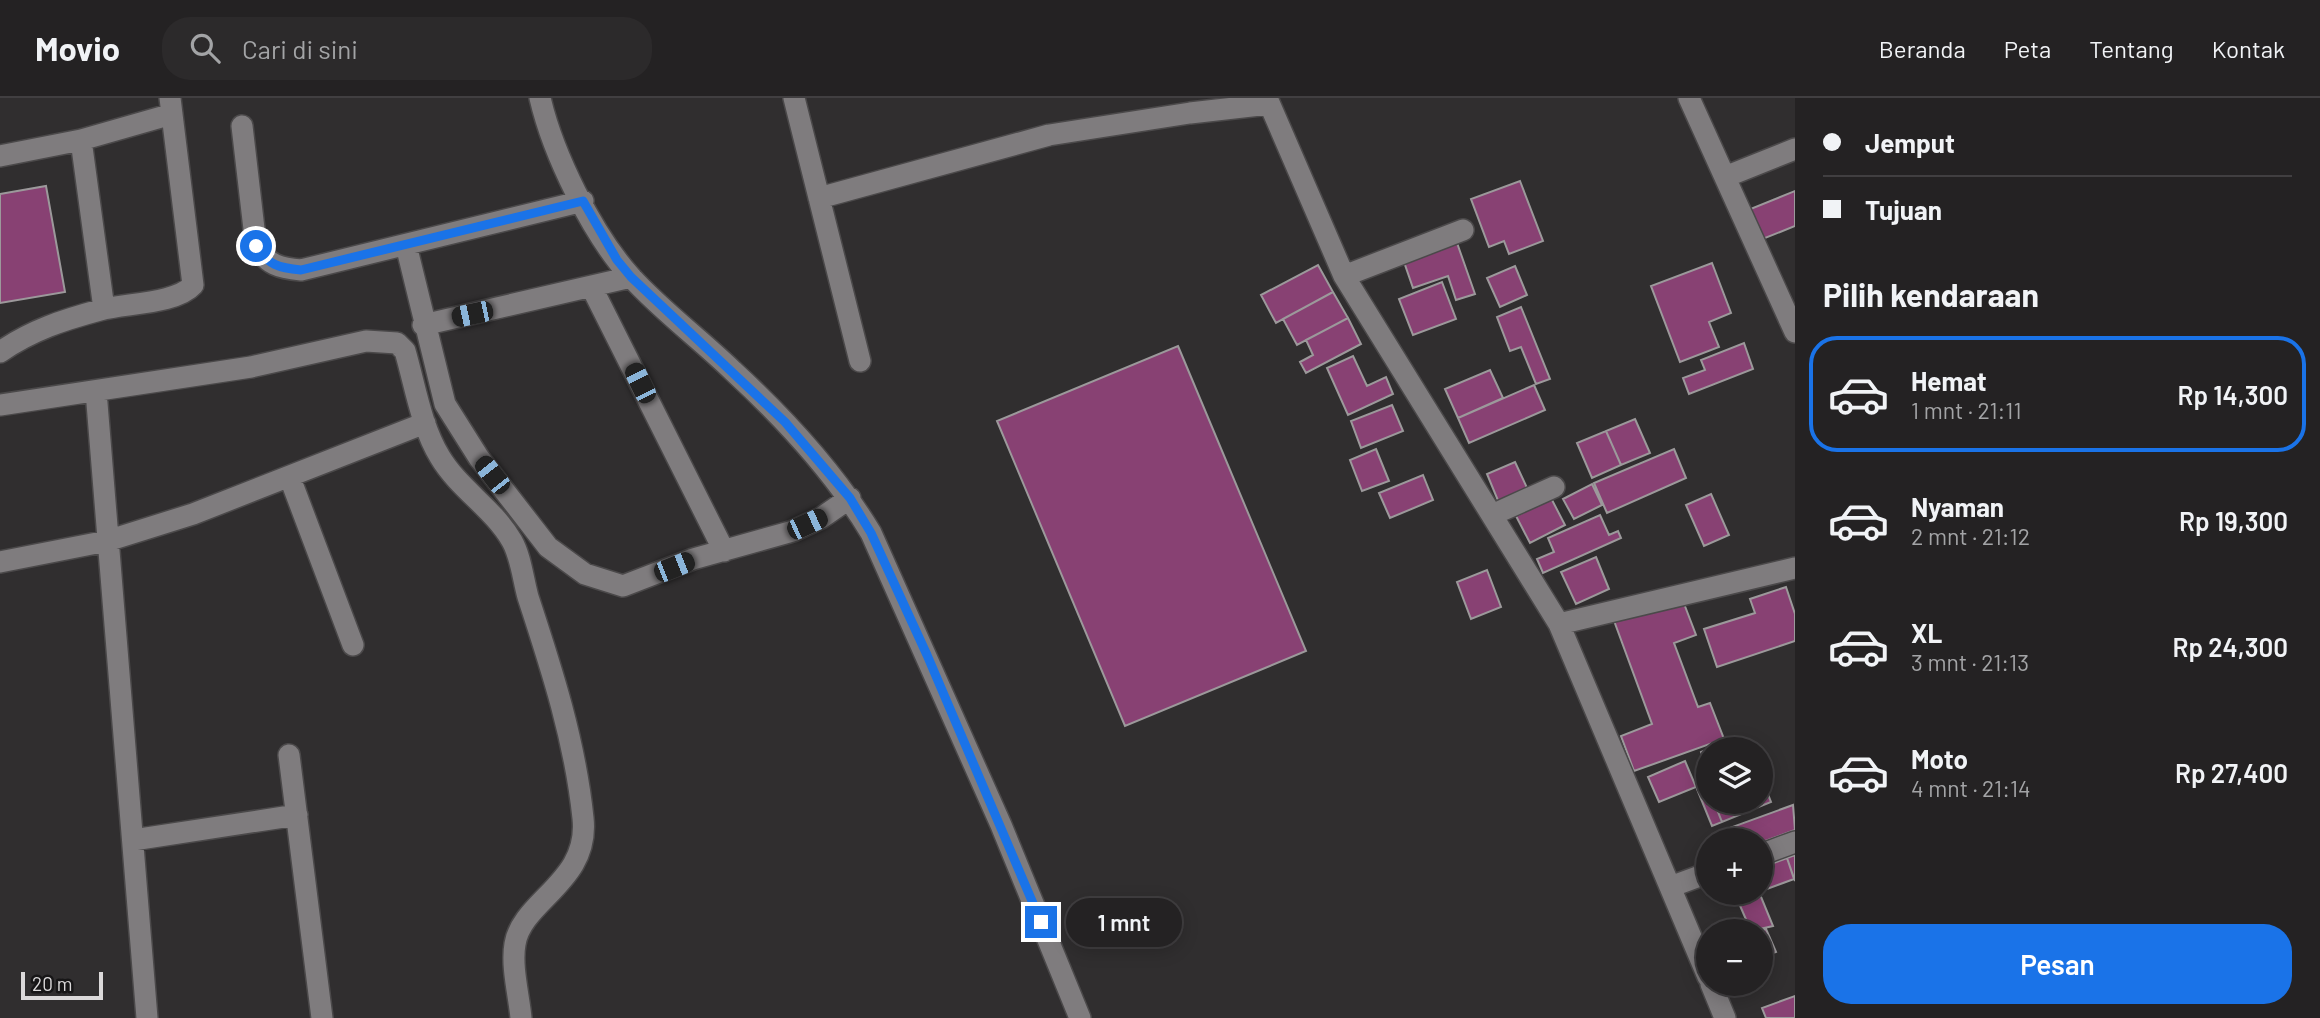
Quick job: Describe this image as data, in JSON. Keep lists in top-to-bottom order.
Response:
{
  "scale_bar": "20 m",
  "page": {
    "header": "Movio",
    "search": "Cari di sini",
    "nav": [
      "Beranda",
      "Peta",
      "Tentang",
      "Kontak"
    ],
    "banner": ["Jemput", "Tujuan"],
    "heading": "Pilih kendaraan",
    "list": [
      {
        "name": "Hemat",
        "note": "1 mnt · 21:11",
        "value": "Rp 14,300"
      },
      {
        "name": "Nyaman",
        "note": "2 mnt · 21:12",
        "value": "Rp 19,300"
      },
      {
        "name": "XL",
        "note": "3 mnt · 21:13",
        "value": "Rp 24,300"
      },
      {
        "name": "Moto",
        "note": "4 mnt · 21:14",
        "value": "Rp 27,400"
      }
    ],
    "map_buttons": ["+", "−"],
    "bubble": "1 mnt",
    "buttons": "Pesan",
    "scale": "20 m"
  }
}
